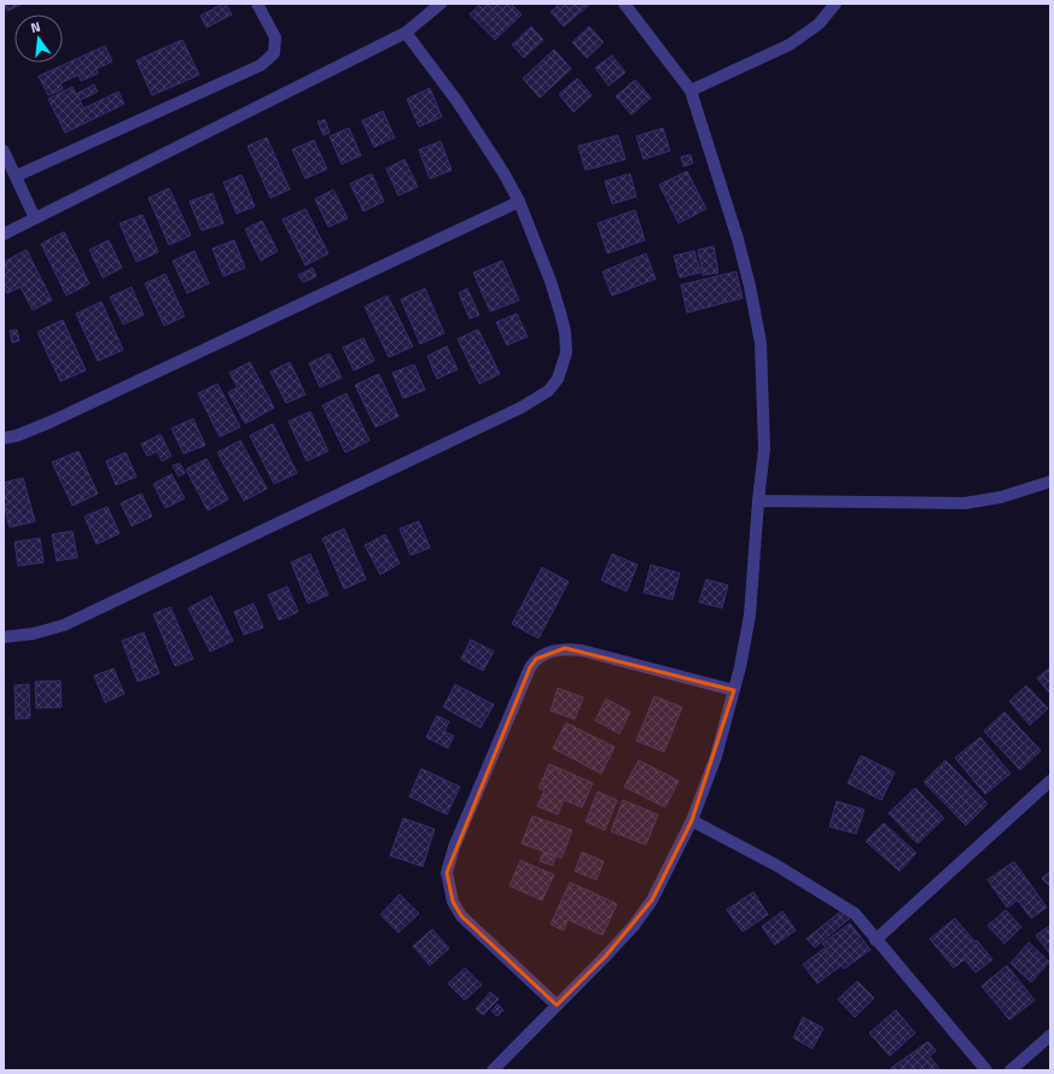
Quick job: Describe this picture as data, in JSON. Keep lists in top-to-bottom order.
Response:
{
  "north": "top"
}
